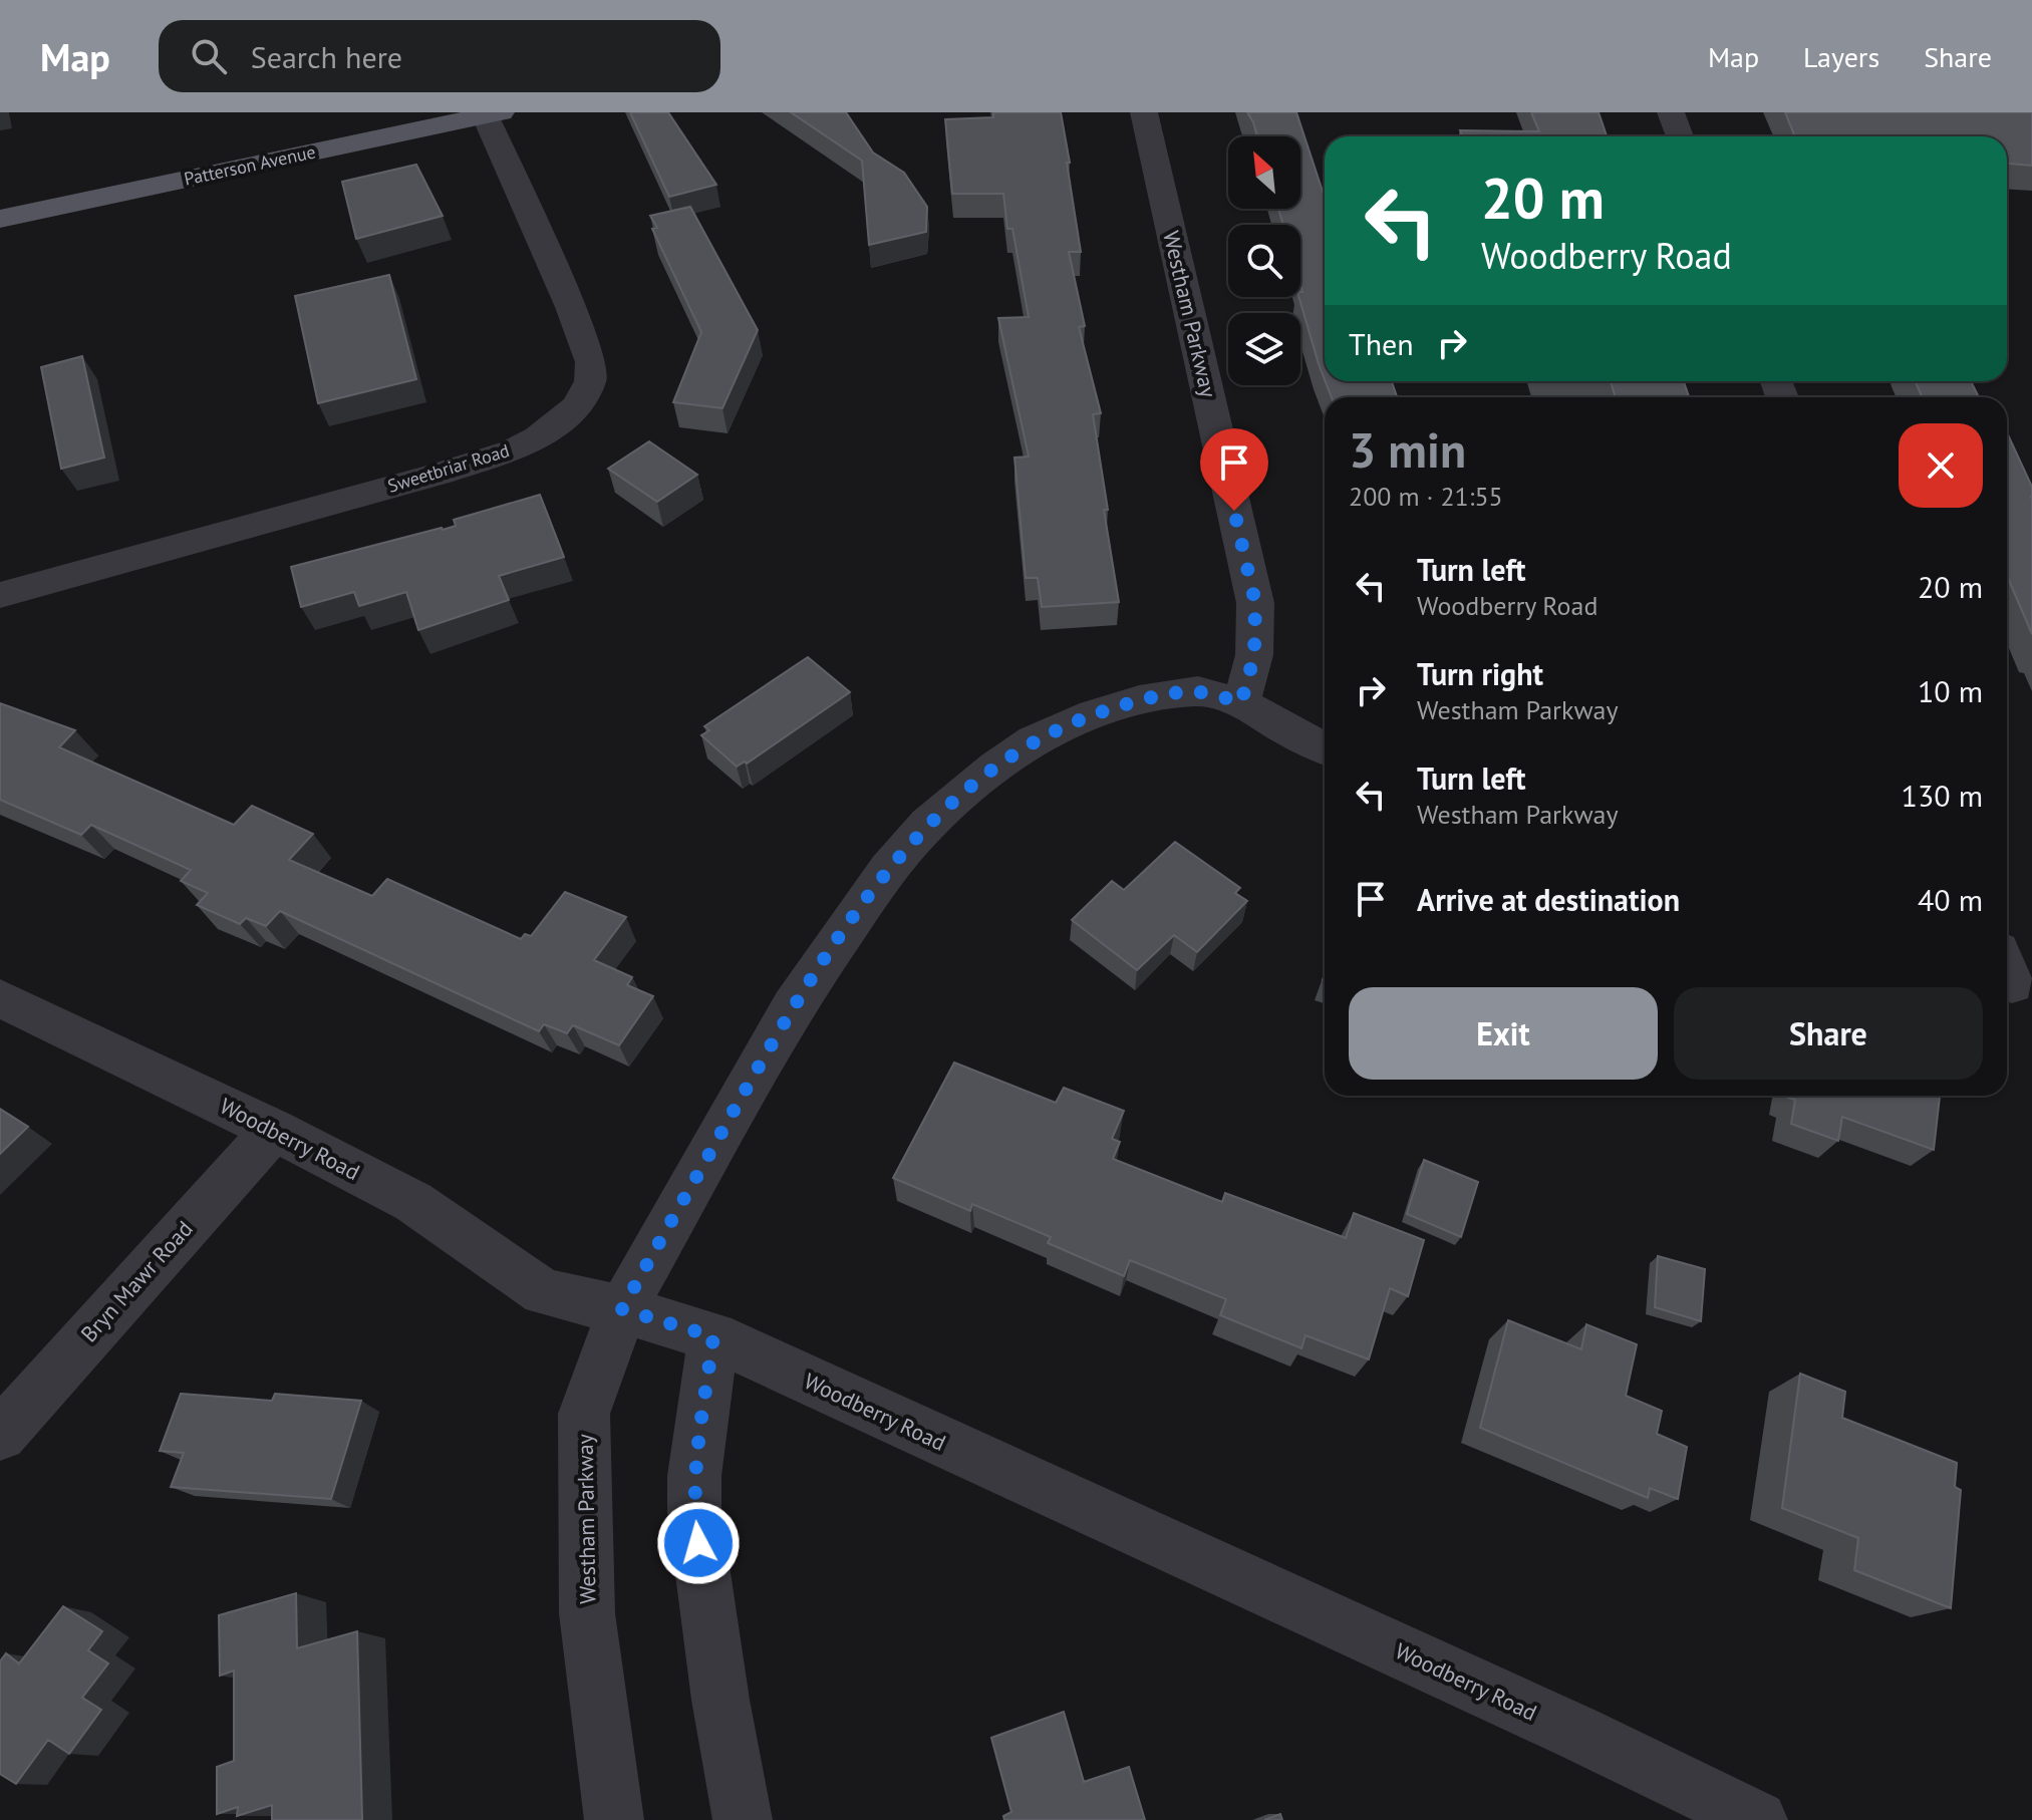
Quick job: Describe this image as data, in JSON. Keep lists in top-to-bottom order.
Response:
{
  "streets": {
    "main road": ["Patterson Avenue"],
    "street": [
      "Westham Parkway",
      "Sweetbriar Road",
      "Woodberry Road",
      "Bryn Mawr Road"
    ]
  },
  "crossings": [
    ["Patterson Avenue", "Sweetbriar Road"],
    ["Westham Parkway", "Woodberry Road"],
    ["Woodberry Road", "Bryn Mawr Road"]
  ],
  "north": "top left",
  "page": {
    "header": "Map",
    "search": "Search here",
    "nav": ["Map", "Layers", "Share"],
    "turn": ["20 m", "Woodberry Road"],
    "then": "Then",
    "heading": ["3 min", "200 m · 21:55"],
    "list": [
      {
        "name": "Turn left",
        "note": "Woodberry Road",
        "value": "20 m"
      },
      {
        "name": "Turn right",
        "note": "Westham Parkway",
        "value": "10 m"
      },
      {
        "name": "Turn left",
        "note": "Westham Parkway",
        "value": "130 m"
      },
      {
        "name": "Arrive at destination",
        "value": "40 m"
      }
    ],
    "buttons": ["Exit", "Share"]
  }
}
